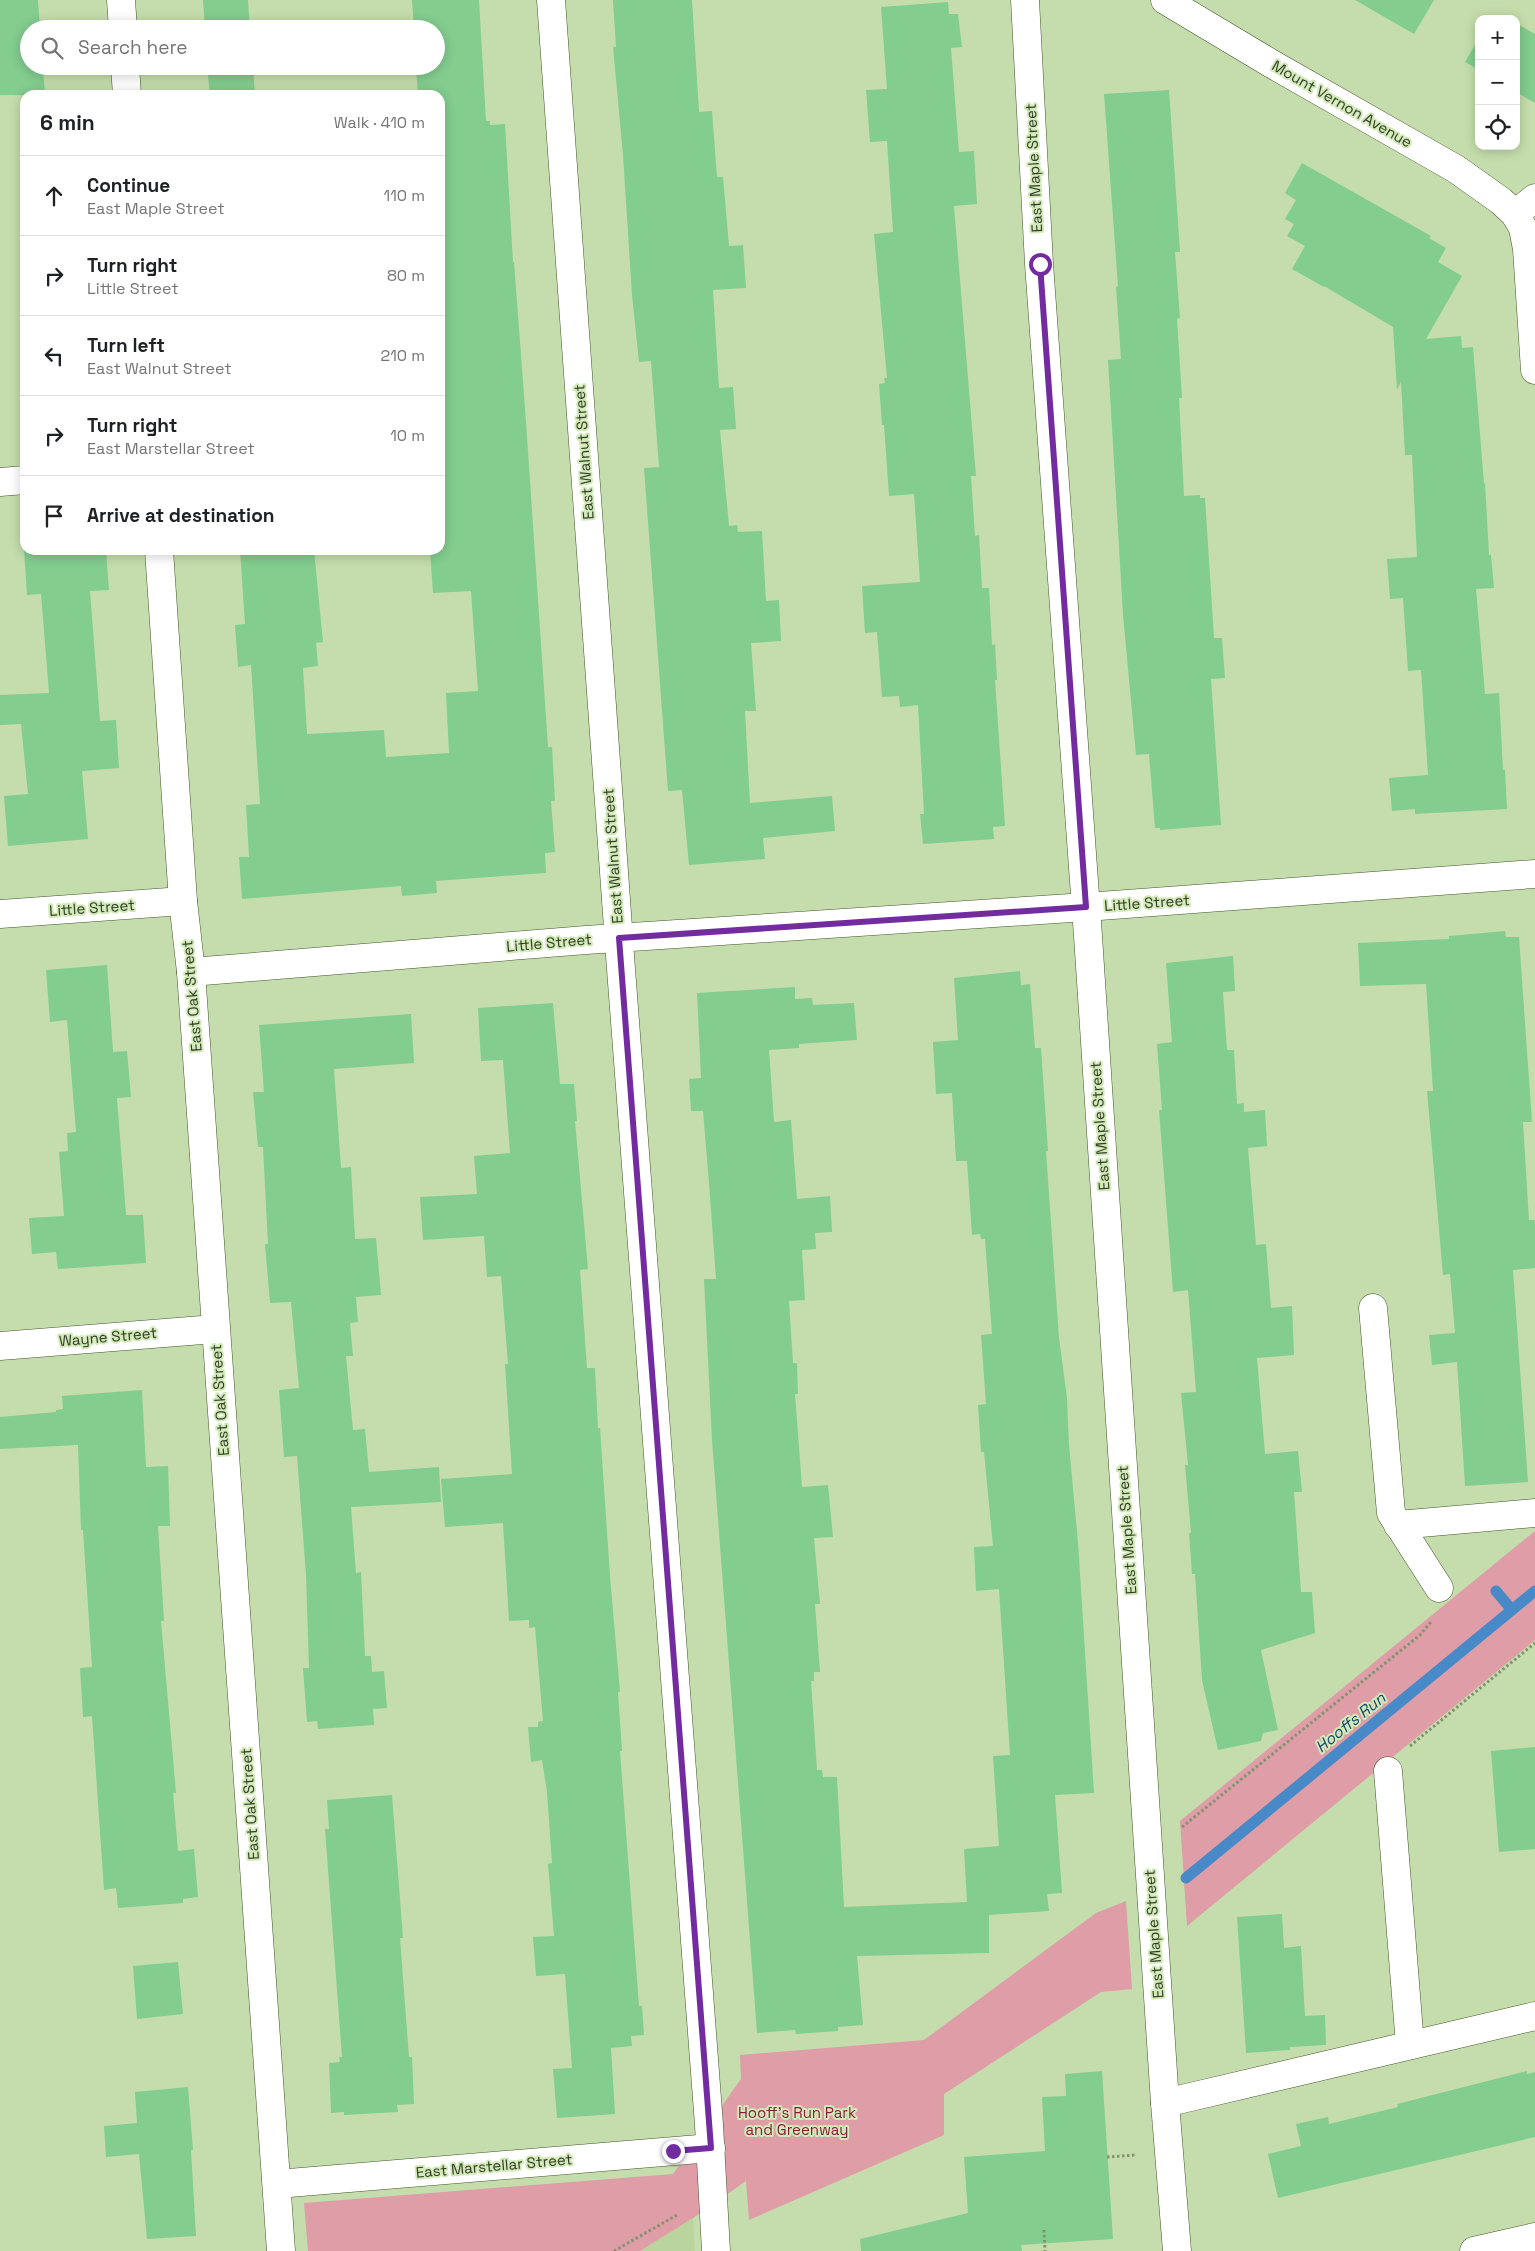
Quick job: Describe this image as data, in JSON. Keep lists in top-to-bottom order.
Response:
{
  "streets": {
    "street": [
      "Mount Vernon Avenue",
      "East Maple Street",
      "East Walnut Street",
      "Little Street",
      "East Oak Street",
      "Wayne Street",
      "East Marstellar Street"
    ]
  },
  "crossings": [
    ["East Maple Street", "Little Street"],
    ["East Walnut Street", "Little Street"],
    ["East Walnut Street", "East Marstellar Street"],
    ["Little Street", "East Oak Street"],
    ["East Oak Street", "Wayne Street"],
    ["East Oak Street", "East Marstellar Street"]
  ],
  "water": ["Hooffs Run"],
  "parks": ["Hooff's Run Park and Greenway"],
  "page": {
    "map_buttons": ["+", "−"],
    "search": "Search here",
    "heading": ["6 min", "Walk · 410 m"],
    "list": [
      ["Continue", "East Maple Street", "110 m"],
      ["Turn right", "Little Street", "80 m"],
      ["Turn left", "East Walnut Street", "210 m"],
      ["Turn right", "East Marstellar Street", "10 m"],
      "Arrive at destination"
    ]
  }
}
